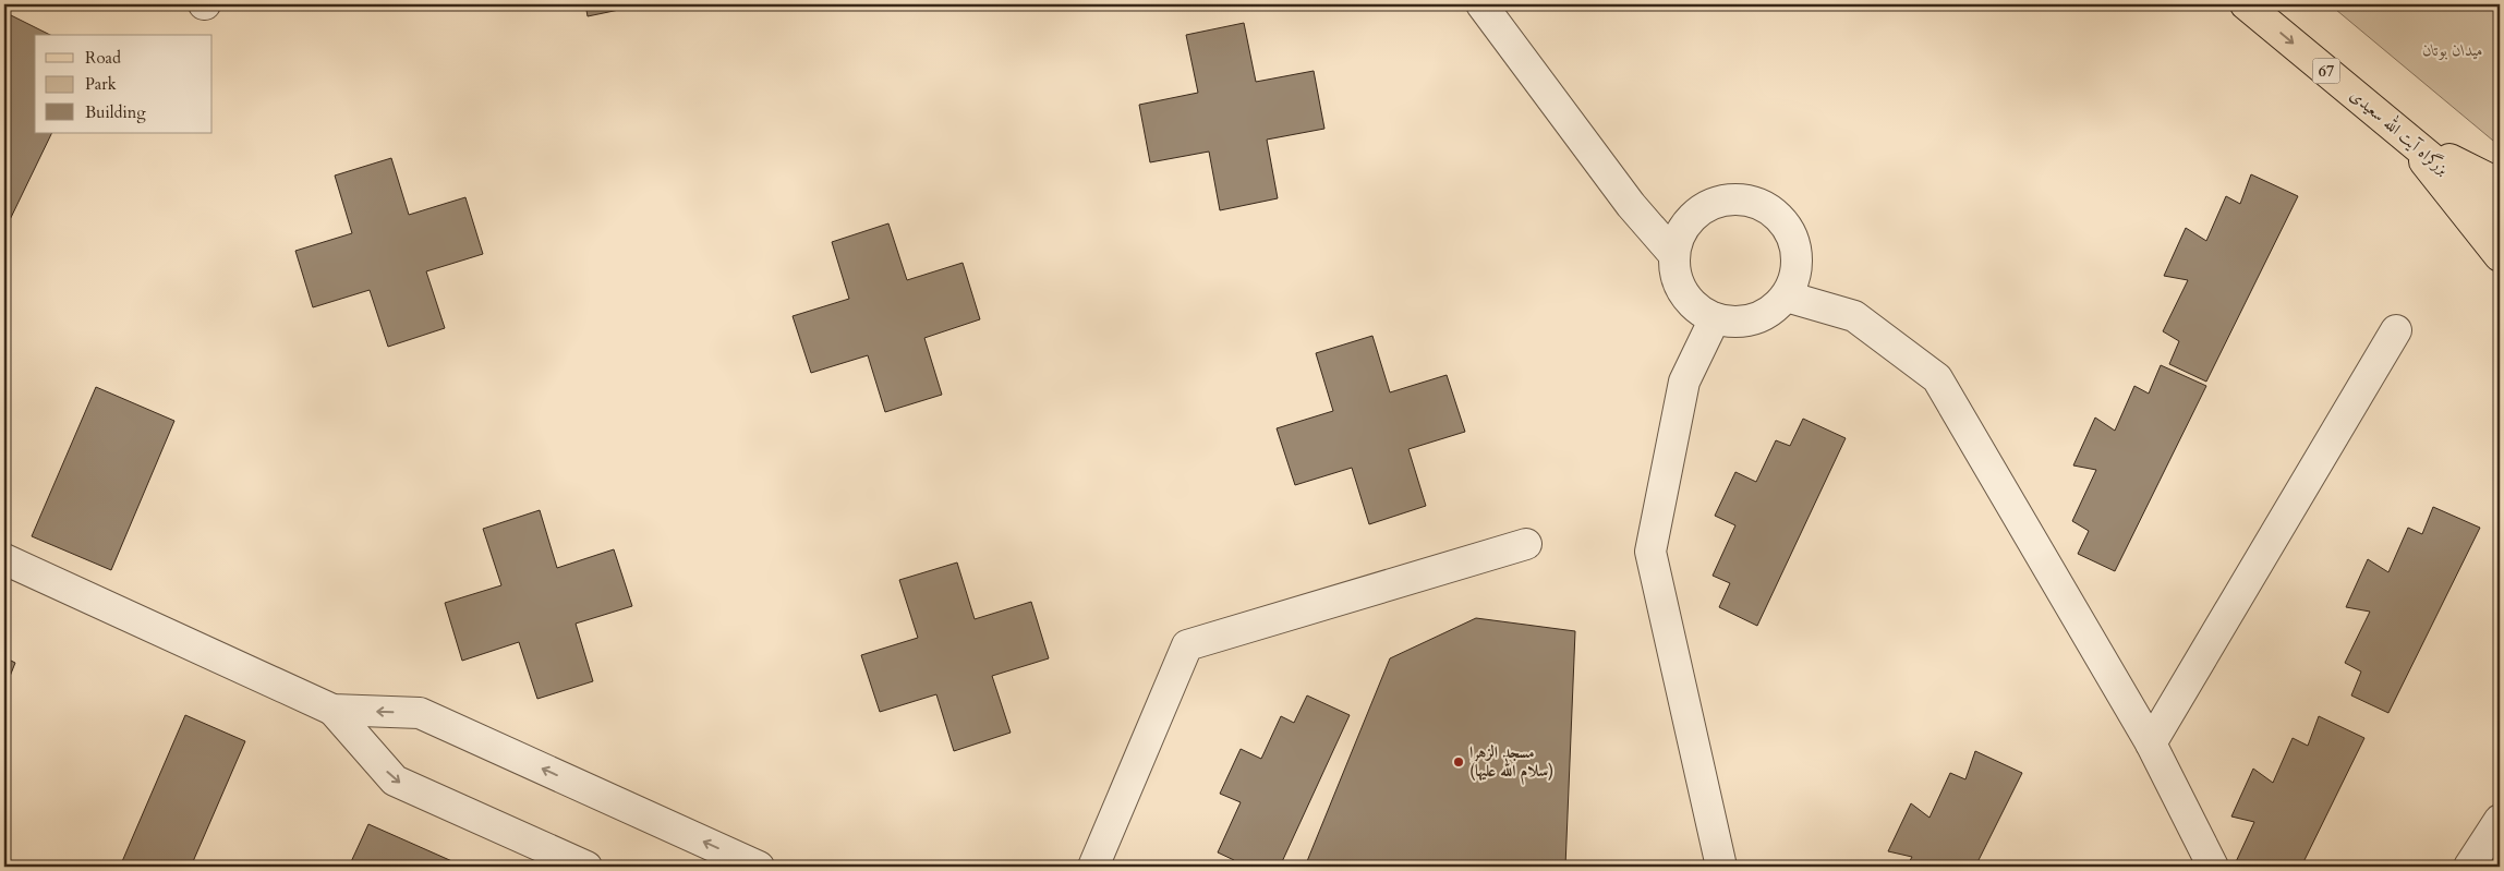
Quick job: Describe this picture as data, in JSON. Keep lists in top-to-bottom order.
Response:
{
  "streets": {
    "main road": ["67", "بزرگراه آیت الله سعیدی"]
  },
  "one_way": ["بزرگراه آیت الله سعیدی"],
  "parks": ["میدان بوتان"],
  "places": ["مسجد الزهرا (سلام الله علیها)"],
  "legend": ["Road", "Park", "Building"]
}
